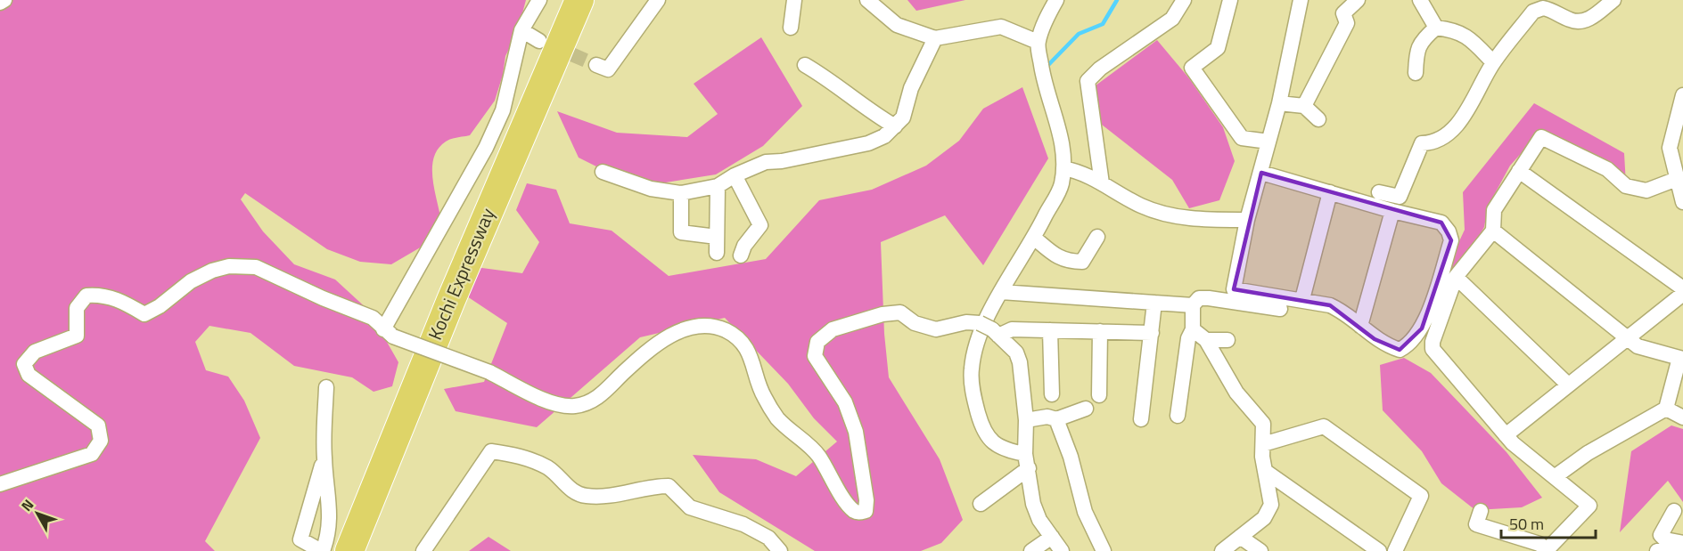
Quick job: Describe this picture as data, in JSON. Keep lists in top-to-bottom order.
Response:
{
  "streets": {
    "highway": ["Kochi Expressway"]
  },
  "scale_bar": "50 m",
  "north": "top left"
}
